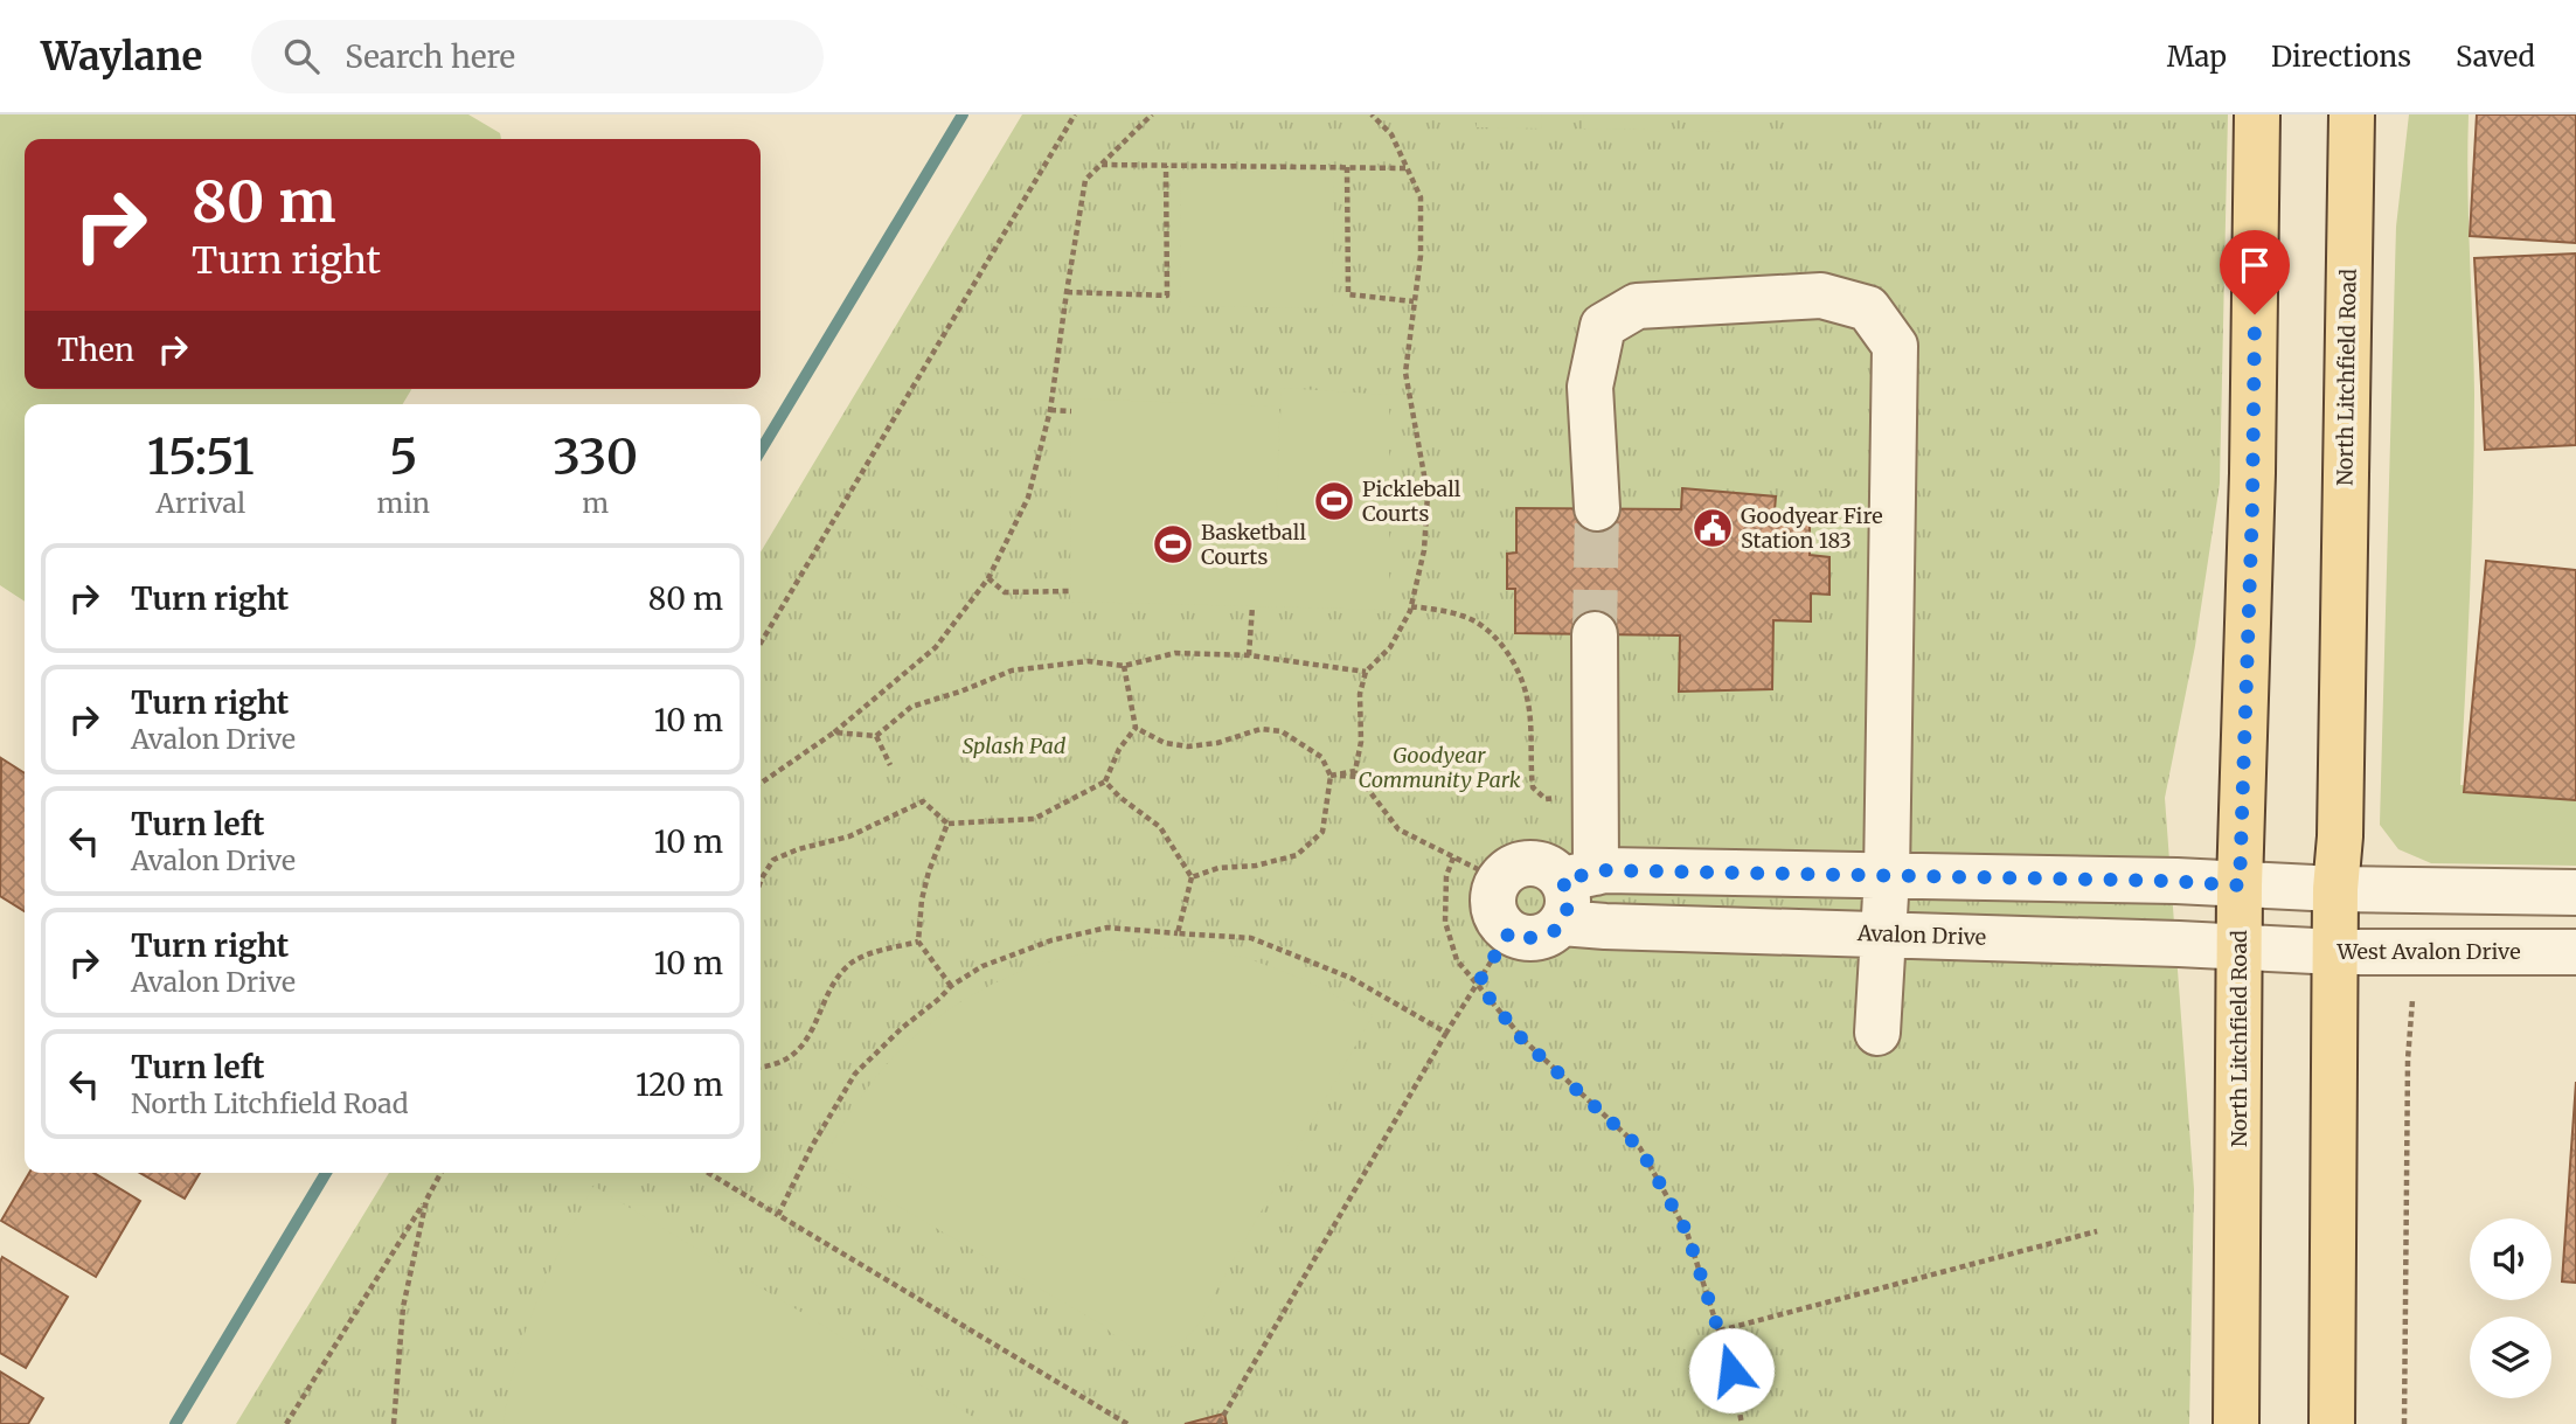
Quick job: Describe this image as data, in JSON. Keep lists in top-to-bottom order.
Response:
{
  "streets": {
    "main road": ["North Litchfield Road"],
    "street": ["Avalon Drive", "West Avalon Drive"]
  },
  "crossings": [
    ["North Litchfield Road", "Avalon Drive"],
    ["North Litchfield Road", "West Avalon Drive"],
    ["Avalon Drive", "West Avalon Drive"]
  ],
  "parks": ["Splash Pad", "Goodyear Community Park"],
  "places": {
    "sports": ["Pickleball Courts", "Basketball Courts"],
    "public building": ["Goodyear Fire Station 183"]
  },
  "page": {
    "header": "Waylane",
    "search": "Search here",
    "nav": ["Map", "Directions", "Saved"],
    "turn": ["80 m", "Turn right"],
    "then": "Then",
    "eta": [
      "15:51",
      "Arrival",
      "5",
      "min",
      "330",
      "m"
    ],
    "list": [
      {
        "name": "Turn right",
        "value": "80 m"
      },
      {
        "name": "Turn right",
        "note": "Avalon Drive",
        "value": "10 m"
      },
      {
        "name": "Turn left",
        "note": "Avalon Drive",
        "value": "10 m"
      },
      {
        "name": "Turn right",
        "note": "Avalon Drive",
        "value": "10 m"
      },
      {
        "name": "Turn left",
        "note": "North Litchfield Road",
        "value": "120 m"
      }
    ]
  }
}
